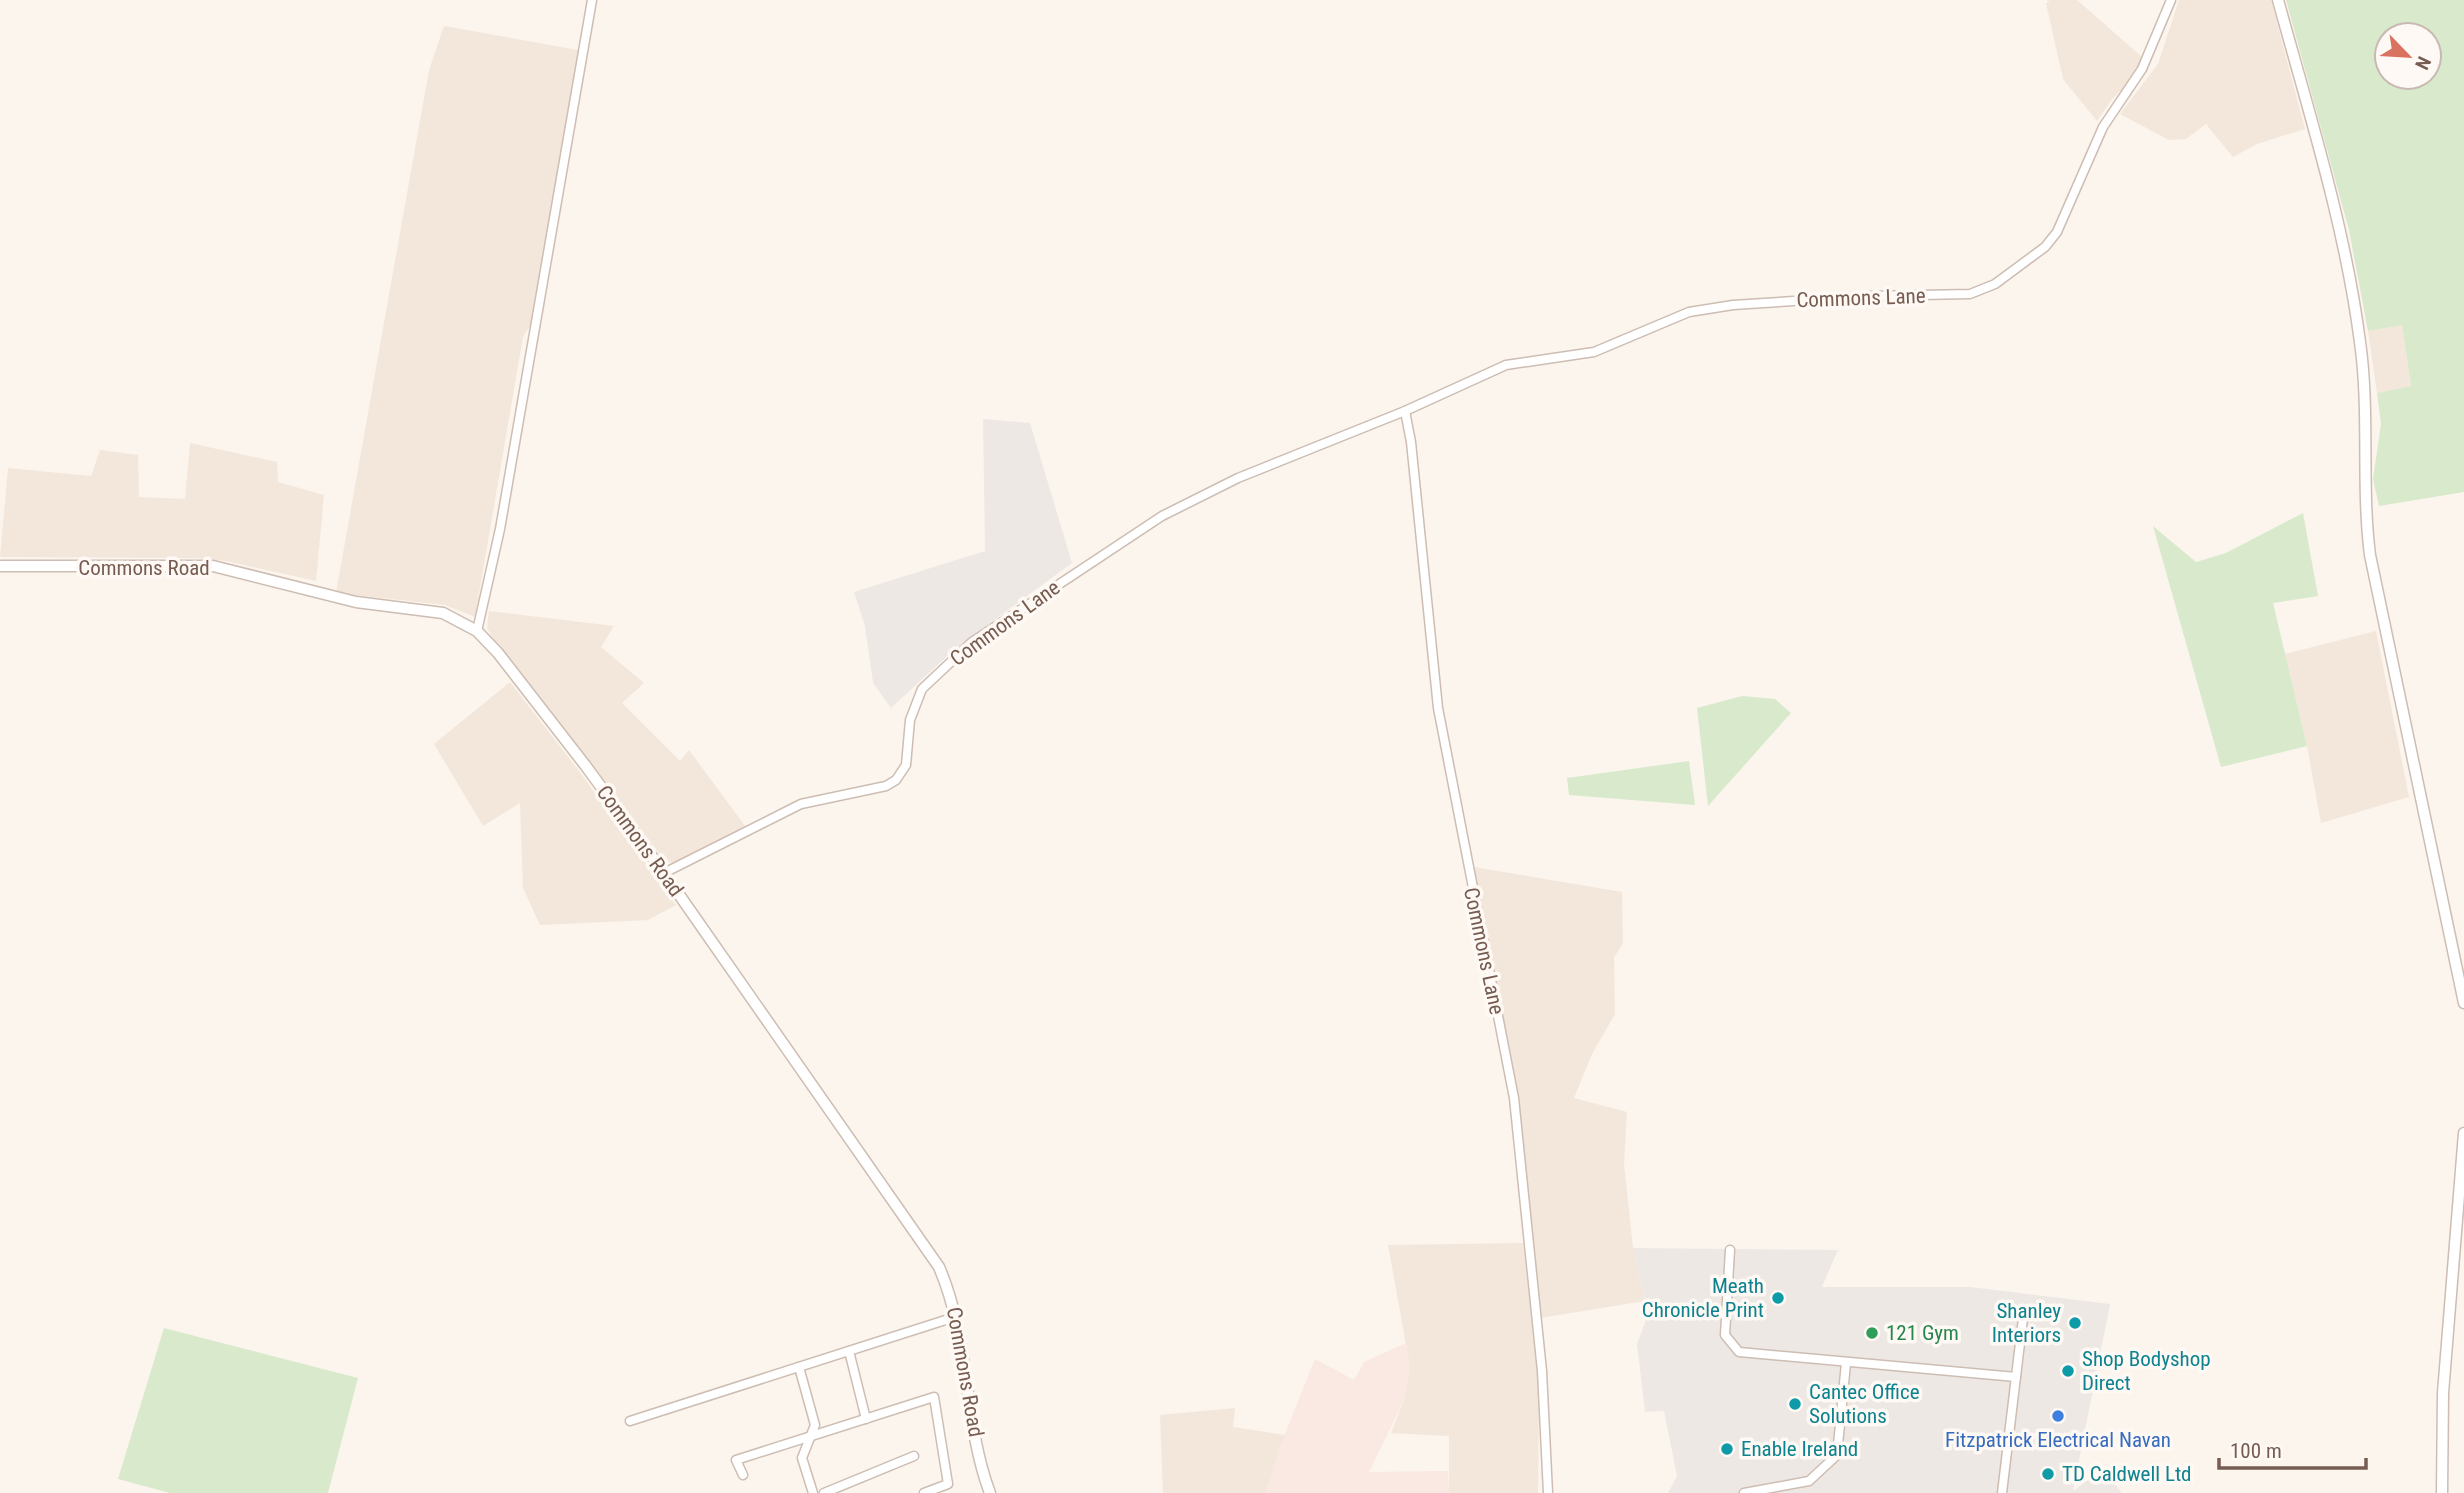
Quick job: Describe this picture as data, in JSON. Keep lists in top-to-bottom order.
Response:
{
  "streets": {
    "street": ["Commons Lane", "Commons Road"]
  },
  "crossings": [
    ["Commons Lane", "Commons Road"]
  ],
  "places": [
    "Meath Chronicle Print",
    "Shanley Interiors",
    "121 Gym",
    "Shop Bodyshop Direct",
    "Cantec Office Solutions",
    "Fitzpatrick Electrical Navan",
    "Enable Ireland",
    "TD Caldwell Ltd"
  ],
  "scale_bar": "100 m",
  "north": "bottom right"
}
